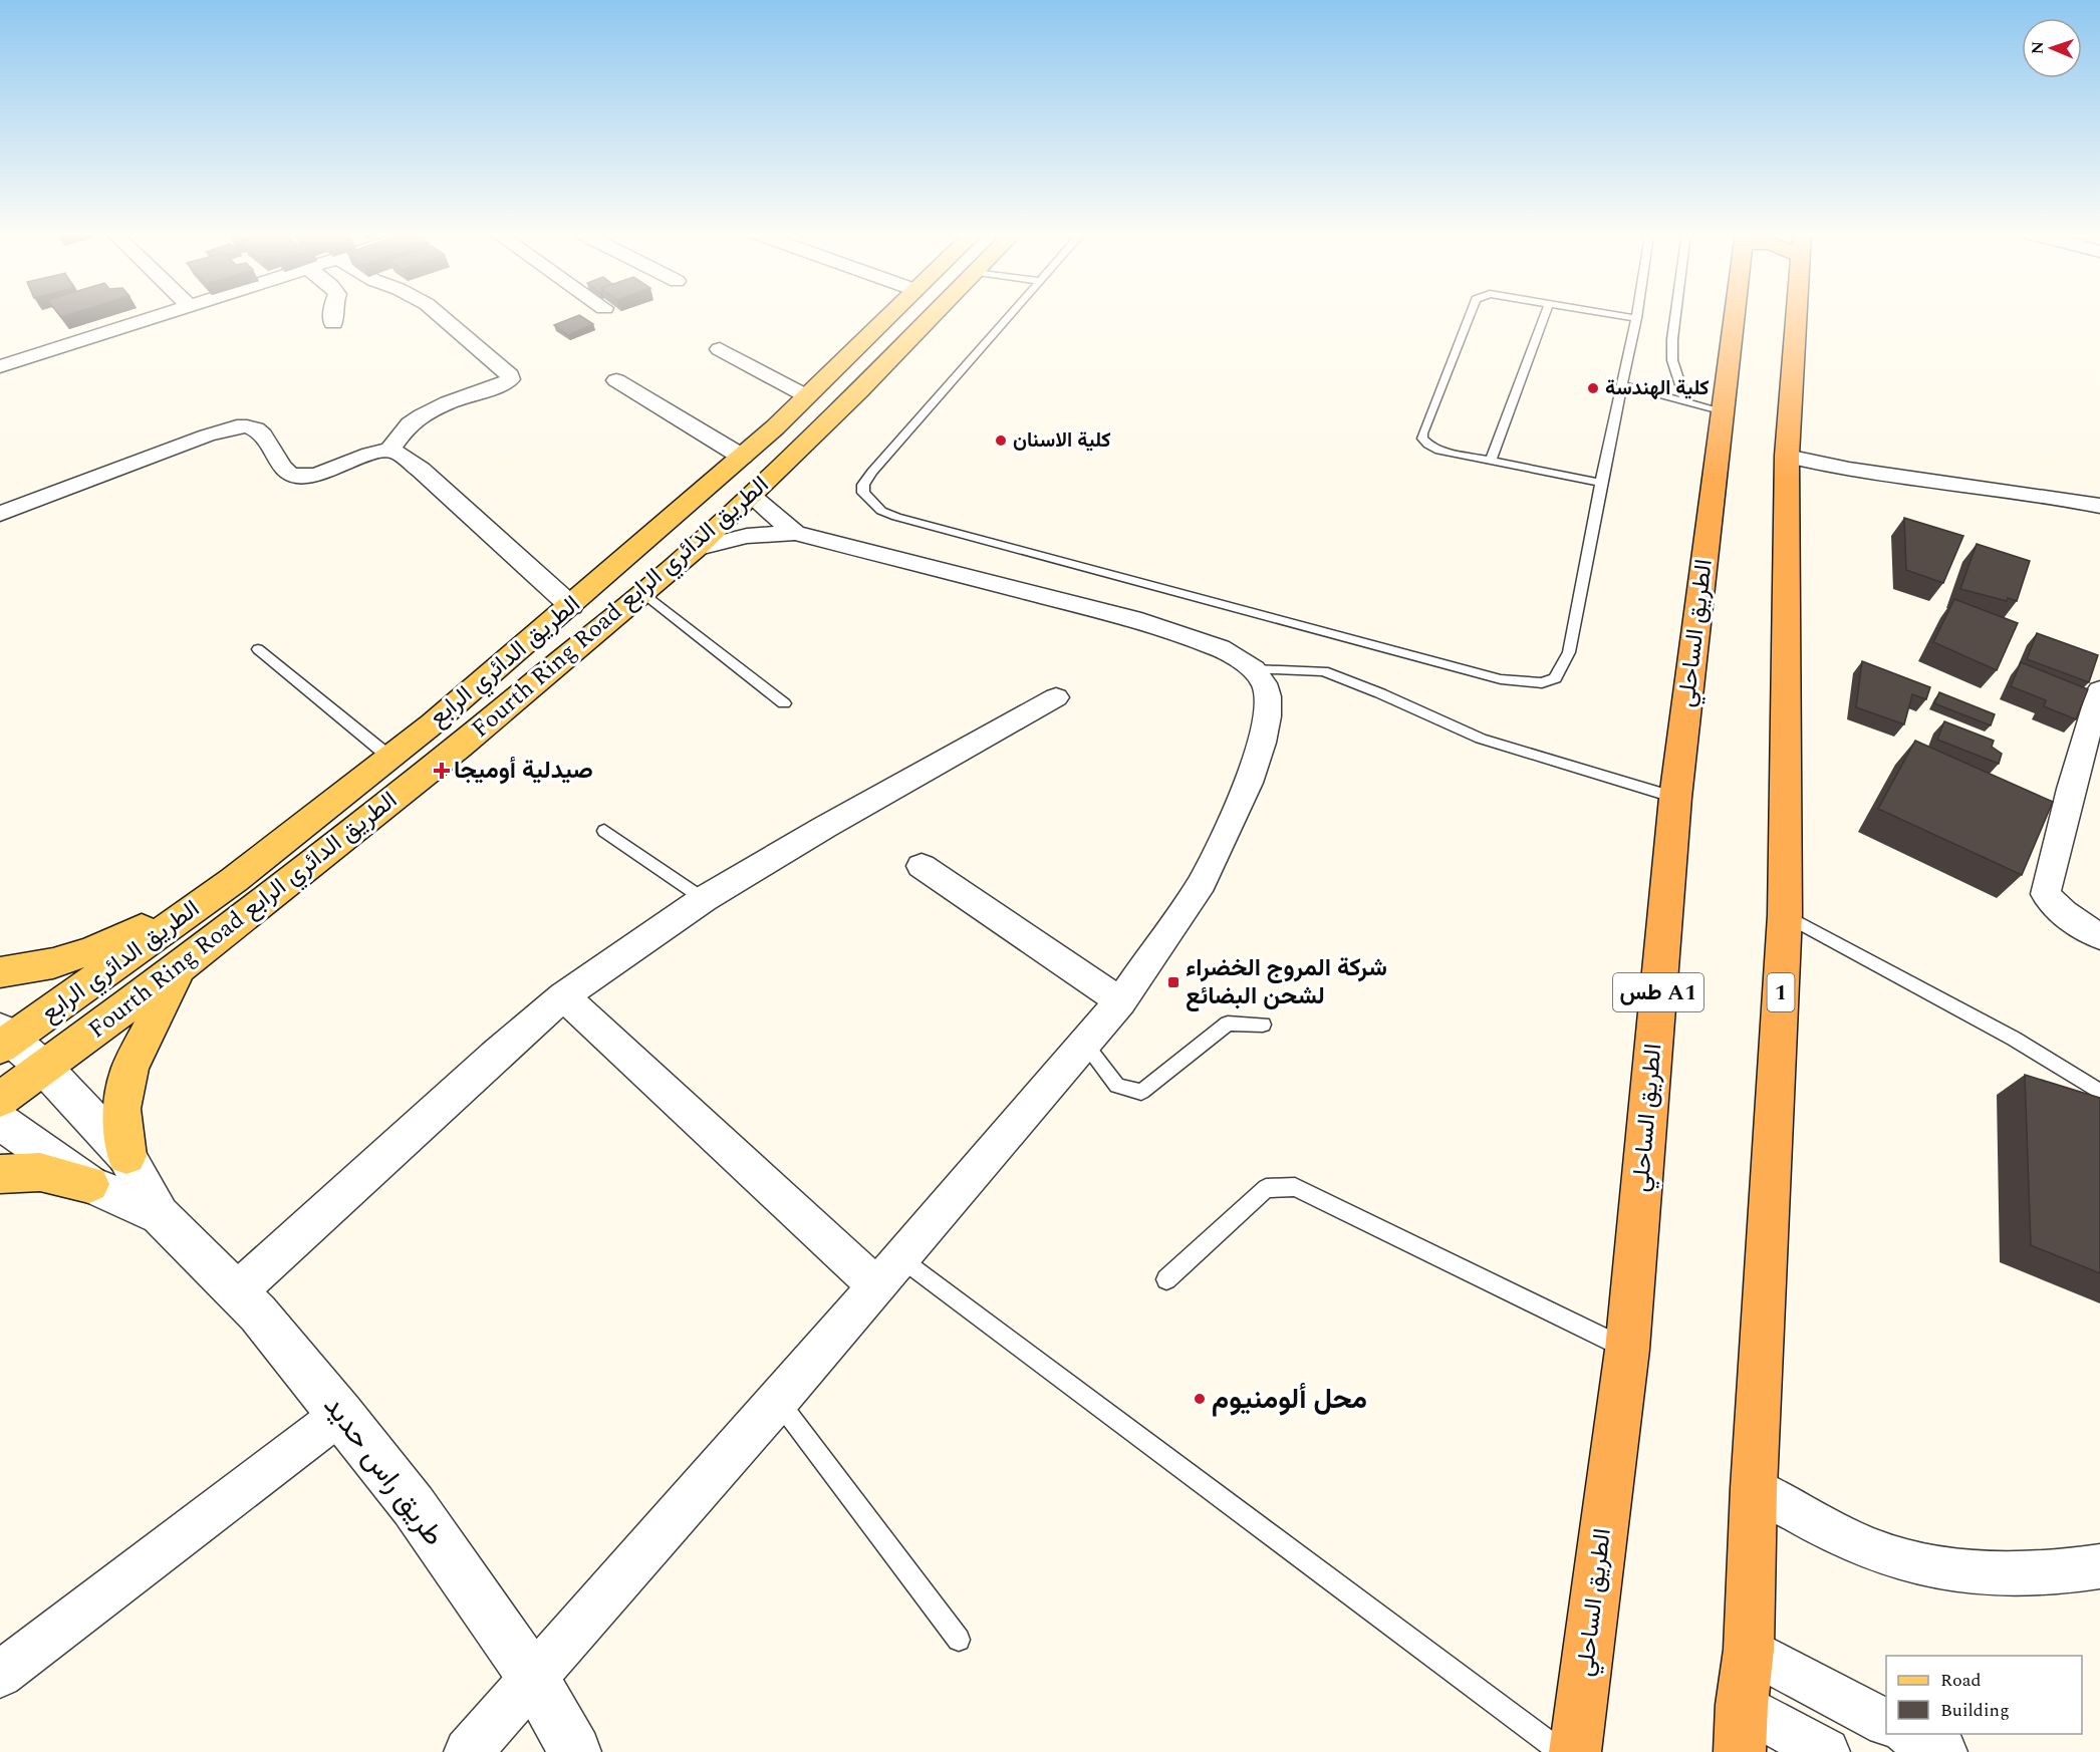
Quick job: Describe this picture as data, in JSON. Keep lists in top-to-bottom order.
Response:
{
  "streets": {
    "highway": ["الطريق الساحلي", "طس A1", "1"],
    "main road": ["Fourth Ring Road الطريق الدائري الرابع", "الطريق الدائري الرابع"],
    "street": ["طريق راس حديد"]
  },
  "crossings": [
    ["Fourth Ring Road الطريق الدائري الرابع", "طريق راس حديد"],
    ["الطريق الدائري الرابع", "طريق راس حديد"]
  ],
  "places": {
    "other": ["كلية الهندسة", "كلية الاسنان", "محل ألومنيوم"],
    "health": ["صيدلية أوميجا"],
    "transit": ["شركة المروج الخضراء لشحن البضائع"]
  },
  "legend": ["Road", "Building"],
  "north": "left"
}
